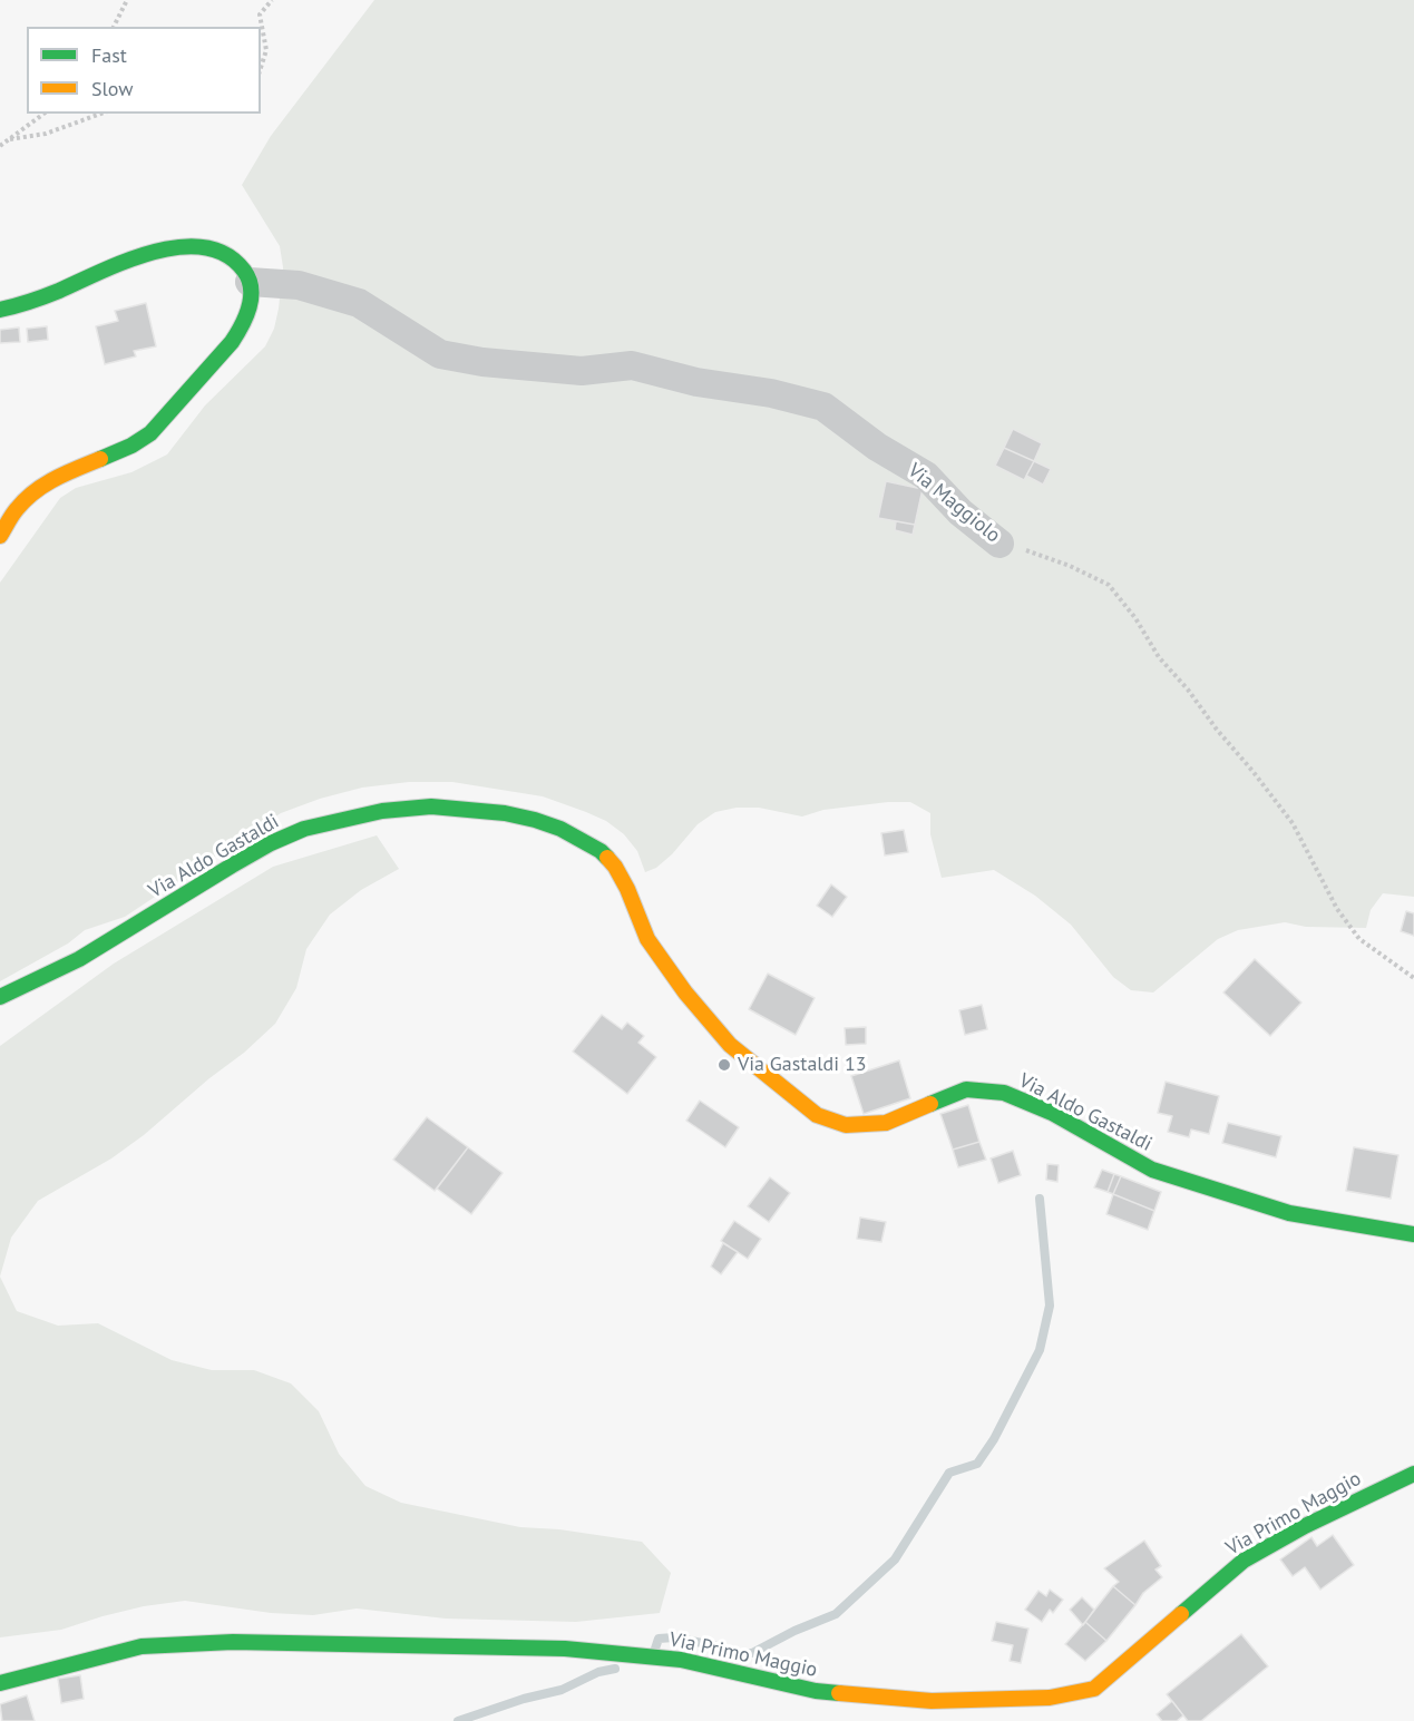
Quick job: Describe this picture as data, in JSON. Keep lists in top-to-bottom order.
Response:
{
  "streets": {
    "street": ["Via Maggiolo", "Via Aldo Gastaldi", "Via Primo Maggio"]
  },
  "places": ["Via Gastaldi 13"],
  "legend": ["Fast", "Slow"]
}
